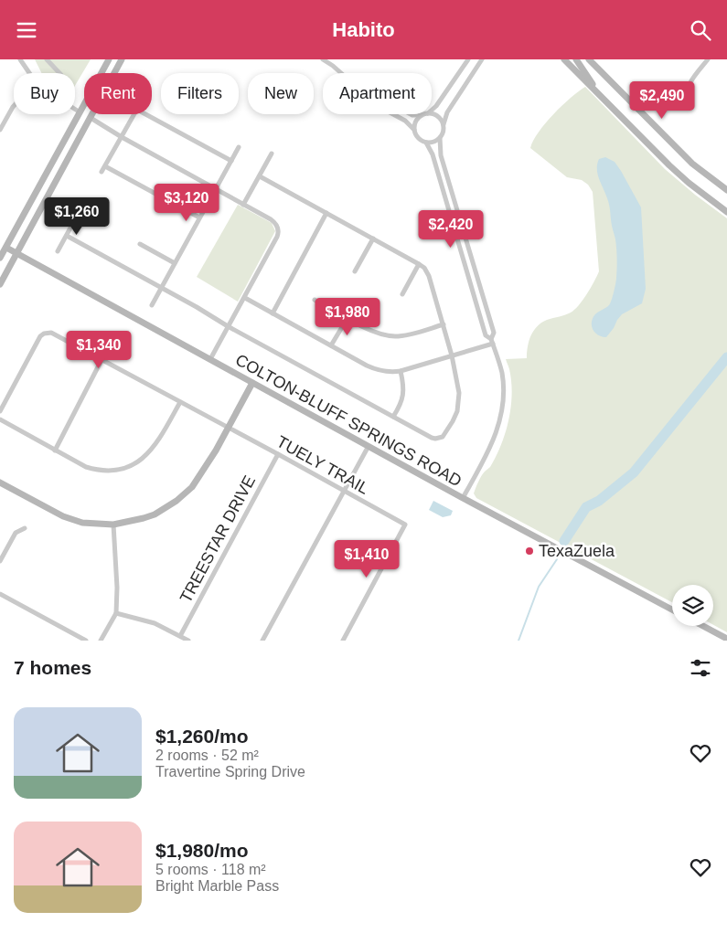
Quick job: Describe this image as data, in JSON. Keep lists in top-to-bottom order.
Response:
{
  "streets": {
    "street": ["COLTON-BLUFF SPRINGS ROAD", "TUELY TRAIL", "TREESTAR DRIVE"]
  },
  "crossings": [
    ["TUELY TRAIL", "TREESTAR DRIVE"]
  ],
  "places": ["TexaZuela"],
  "page": {
    "header": "Habito",
    "chip": [
      "Buy",
      "Rent",
      "Filters",
      "New",
      "Apartment"
    ],
    "price": [
      "$2,490",
      "$3,120",
      "$1,260",
      "$2,420",
      "$1,980",
      "$1,340",
      "$1,410"
    ],
    "heading": "7 homes",
    "list": [
      {
        "name": "$1,260/mo",
        "note": "2 rooms · 52 m² · Travertine Spring Drive"
      },
      {
        "name": "$1,980/mo",
        "note": "5 rooms · 118 m² · Bright Marble Pass"
      }
    ]
  }
}
